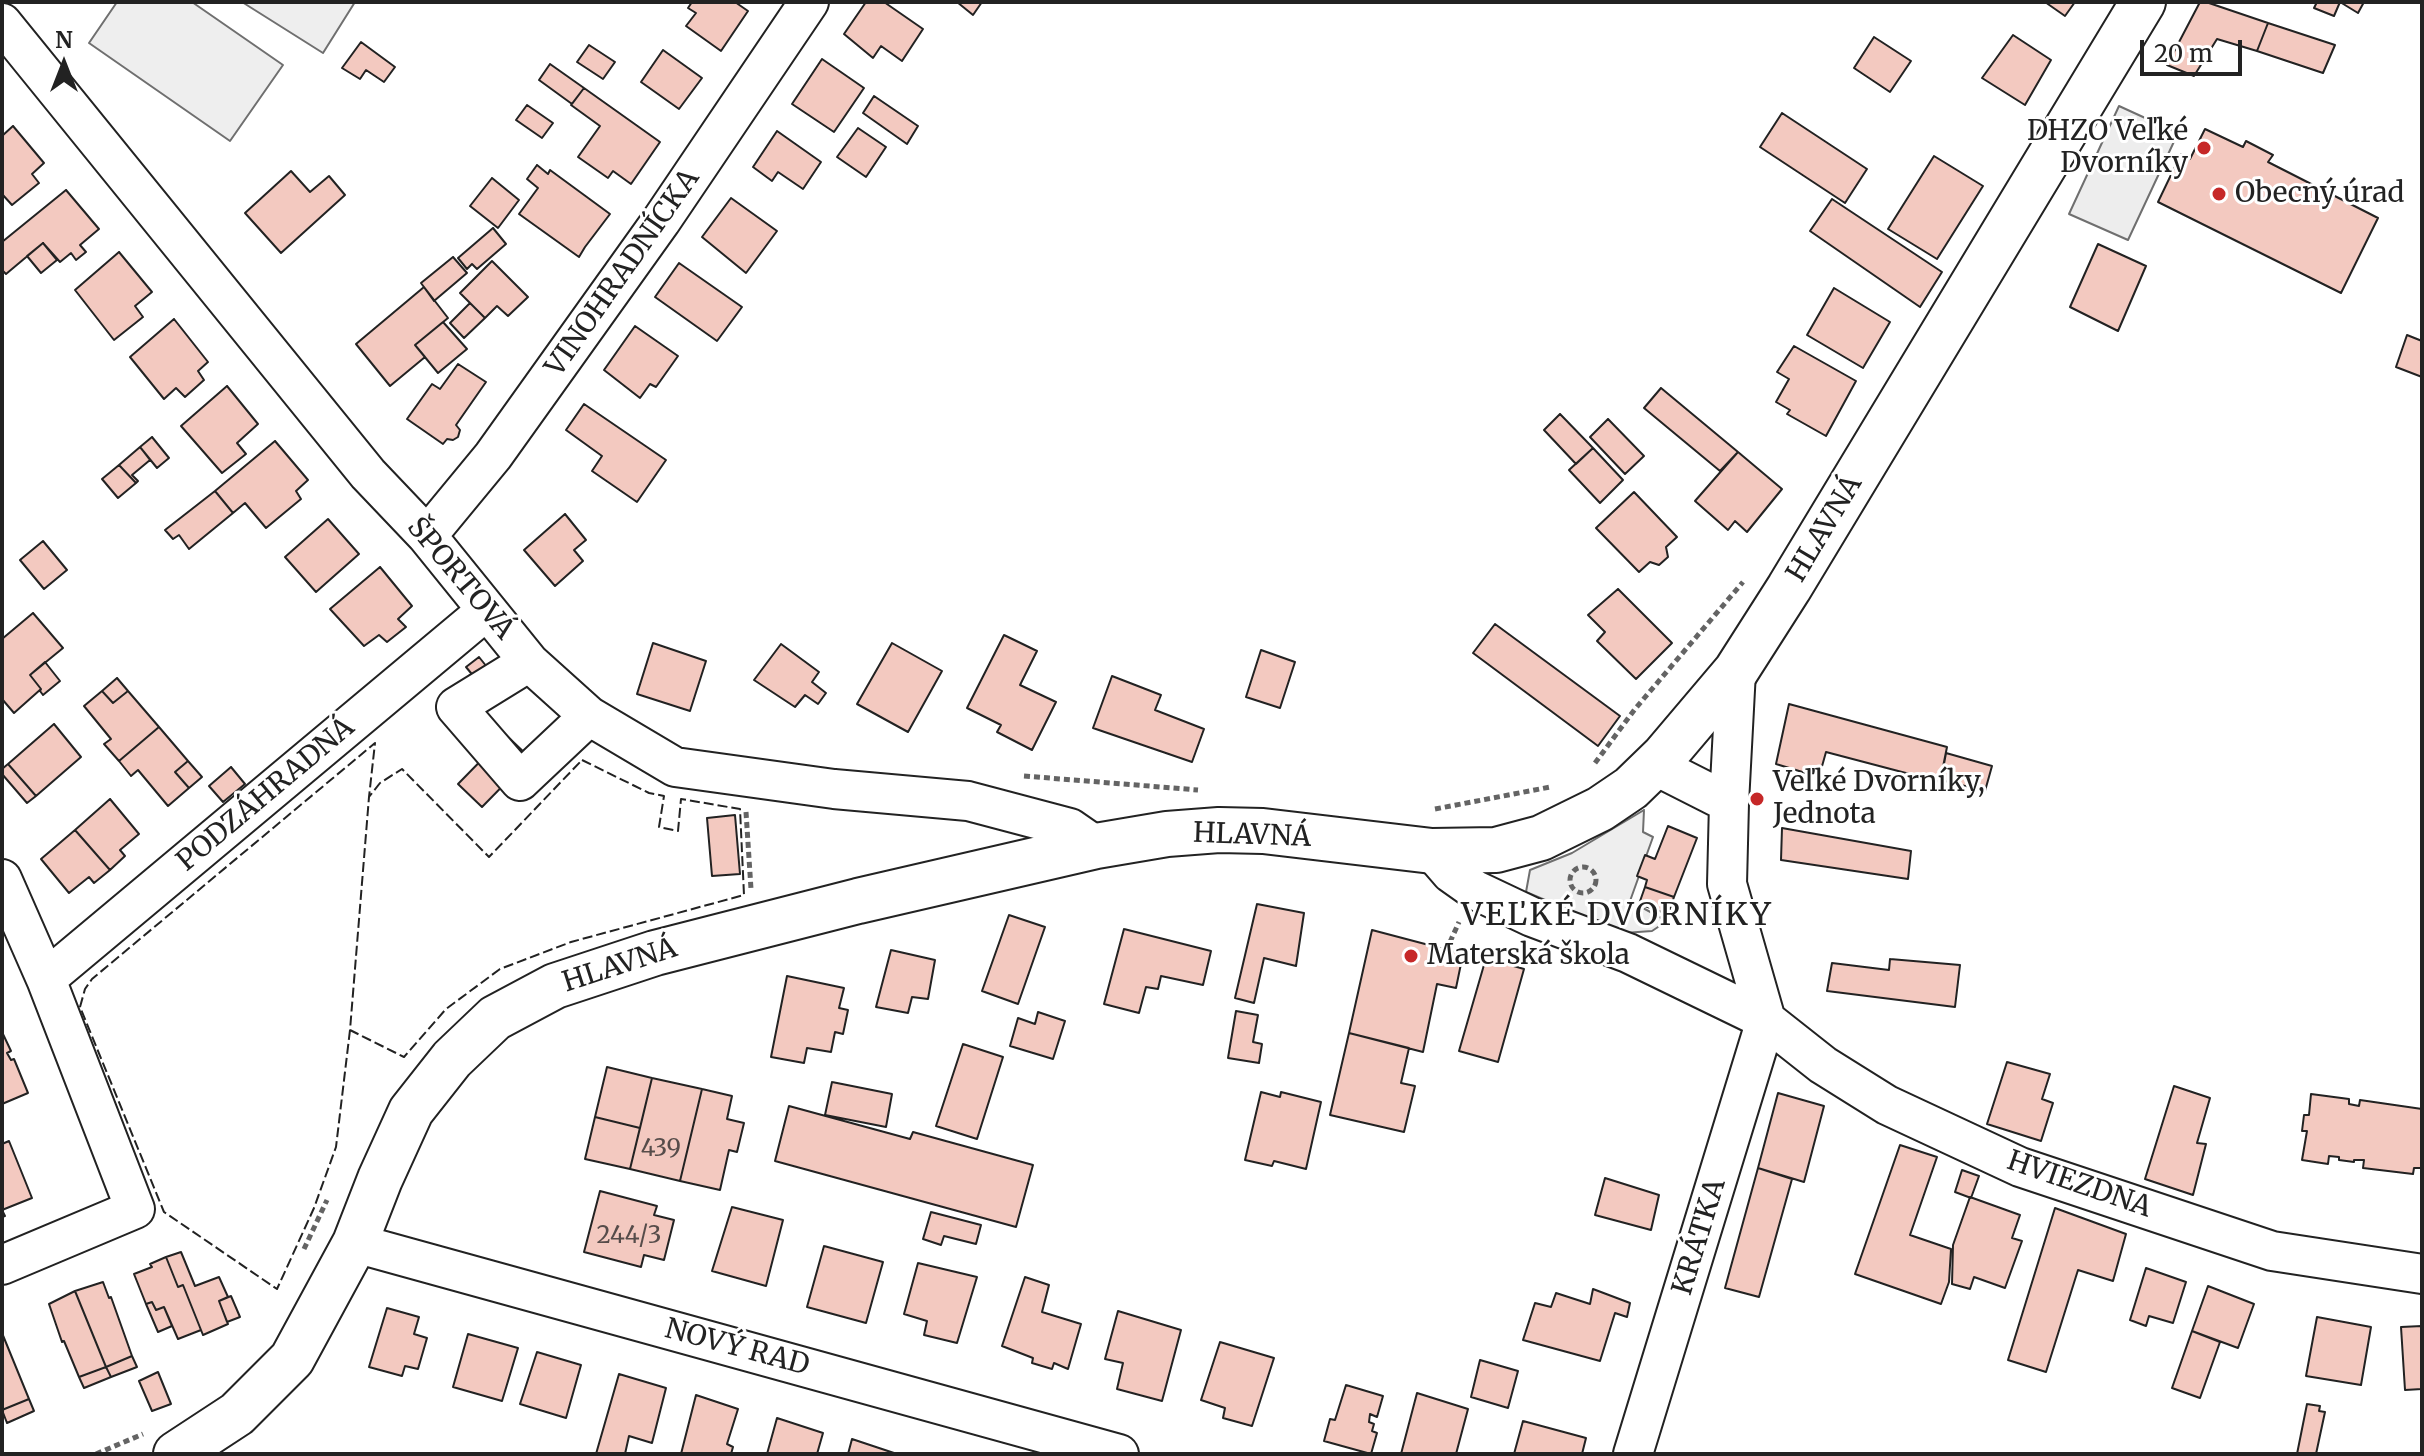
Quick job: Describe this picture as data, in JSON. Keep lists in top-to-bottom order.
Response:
{
  "streets": {
    "main road": ["HLAVNÁ"],
    "street": [
      "VINOHRADNÍCKA",
      "ŠPORTOVÁ",
      "PODZÁHRADNÁ",
      "HVIEZDNA",
      "KRÁTKA",
      "NOVÝ RAD"
    ]
  },
  "crossings": [
    ["VINOHRADNÍCKA", "ŠPORTOVÁ"],
    ["HLAVNÁ", "ŠPORTOVÁ"],
    ["HLAVNÁ", "HVIEZDNA"],
    ["HLAVNÁ", "NOVÝ RAD"],
    ["ŠPORTOVÁ", "PODZÁHRADNÁ"],
    ["HVIEZDNA", "KRÁTKA"]
  ],
  "districts": ["VEĽKÉ DVORNÍKY"],
  "places": [
    "DHZO Veľké Dvorníky",
    "Obecný úrad",
    "Veľké Dvorníky, Jednota",
    "Materská škola"
  ],
  "house_numbers": ["439", "244/3"],
  "scale_bar": "20 m",
  "north": "top"
}
